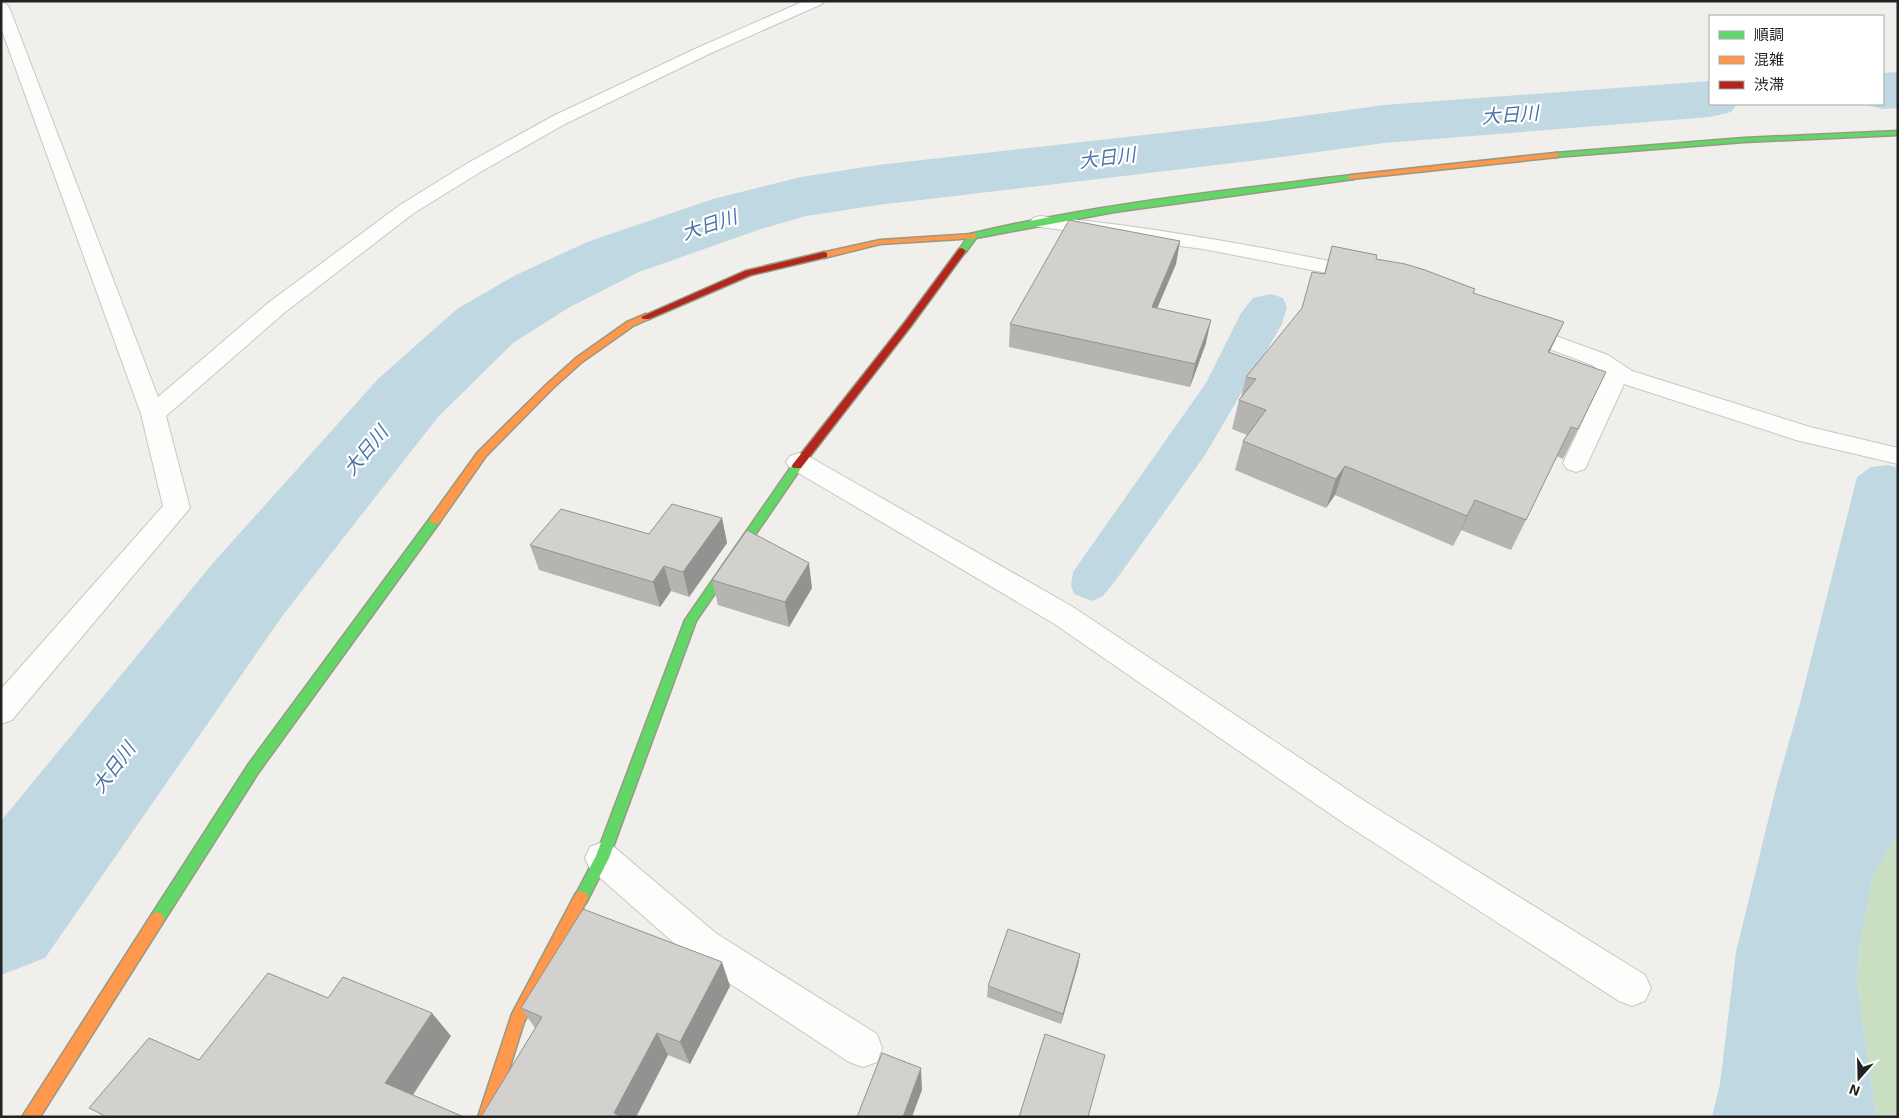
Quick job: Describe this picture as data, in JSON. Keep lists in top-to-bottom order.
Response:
{
  "water": ["大日川"],
  "legend": ["順調", "混雑", "渋滞"],
  "north": "bottom"
}
